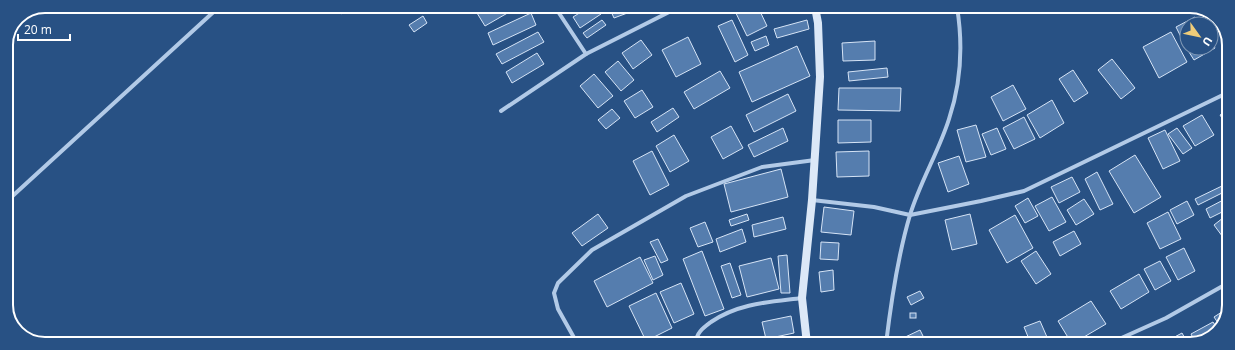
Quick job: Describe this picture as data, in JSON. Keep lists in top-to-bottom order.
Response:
{
  "scale_bar": "20 m",
  "north": "bottom right"
}
